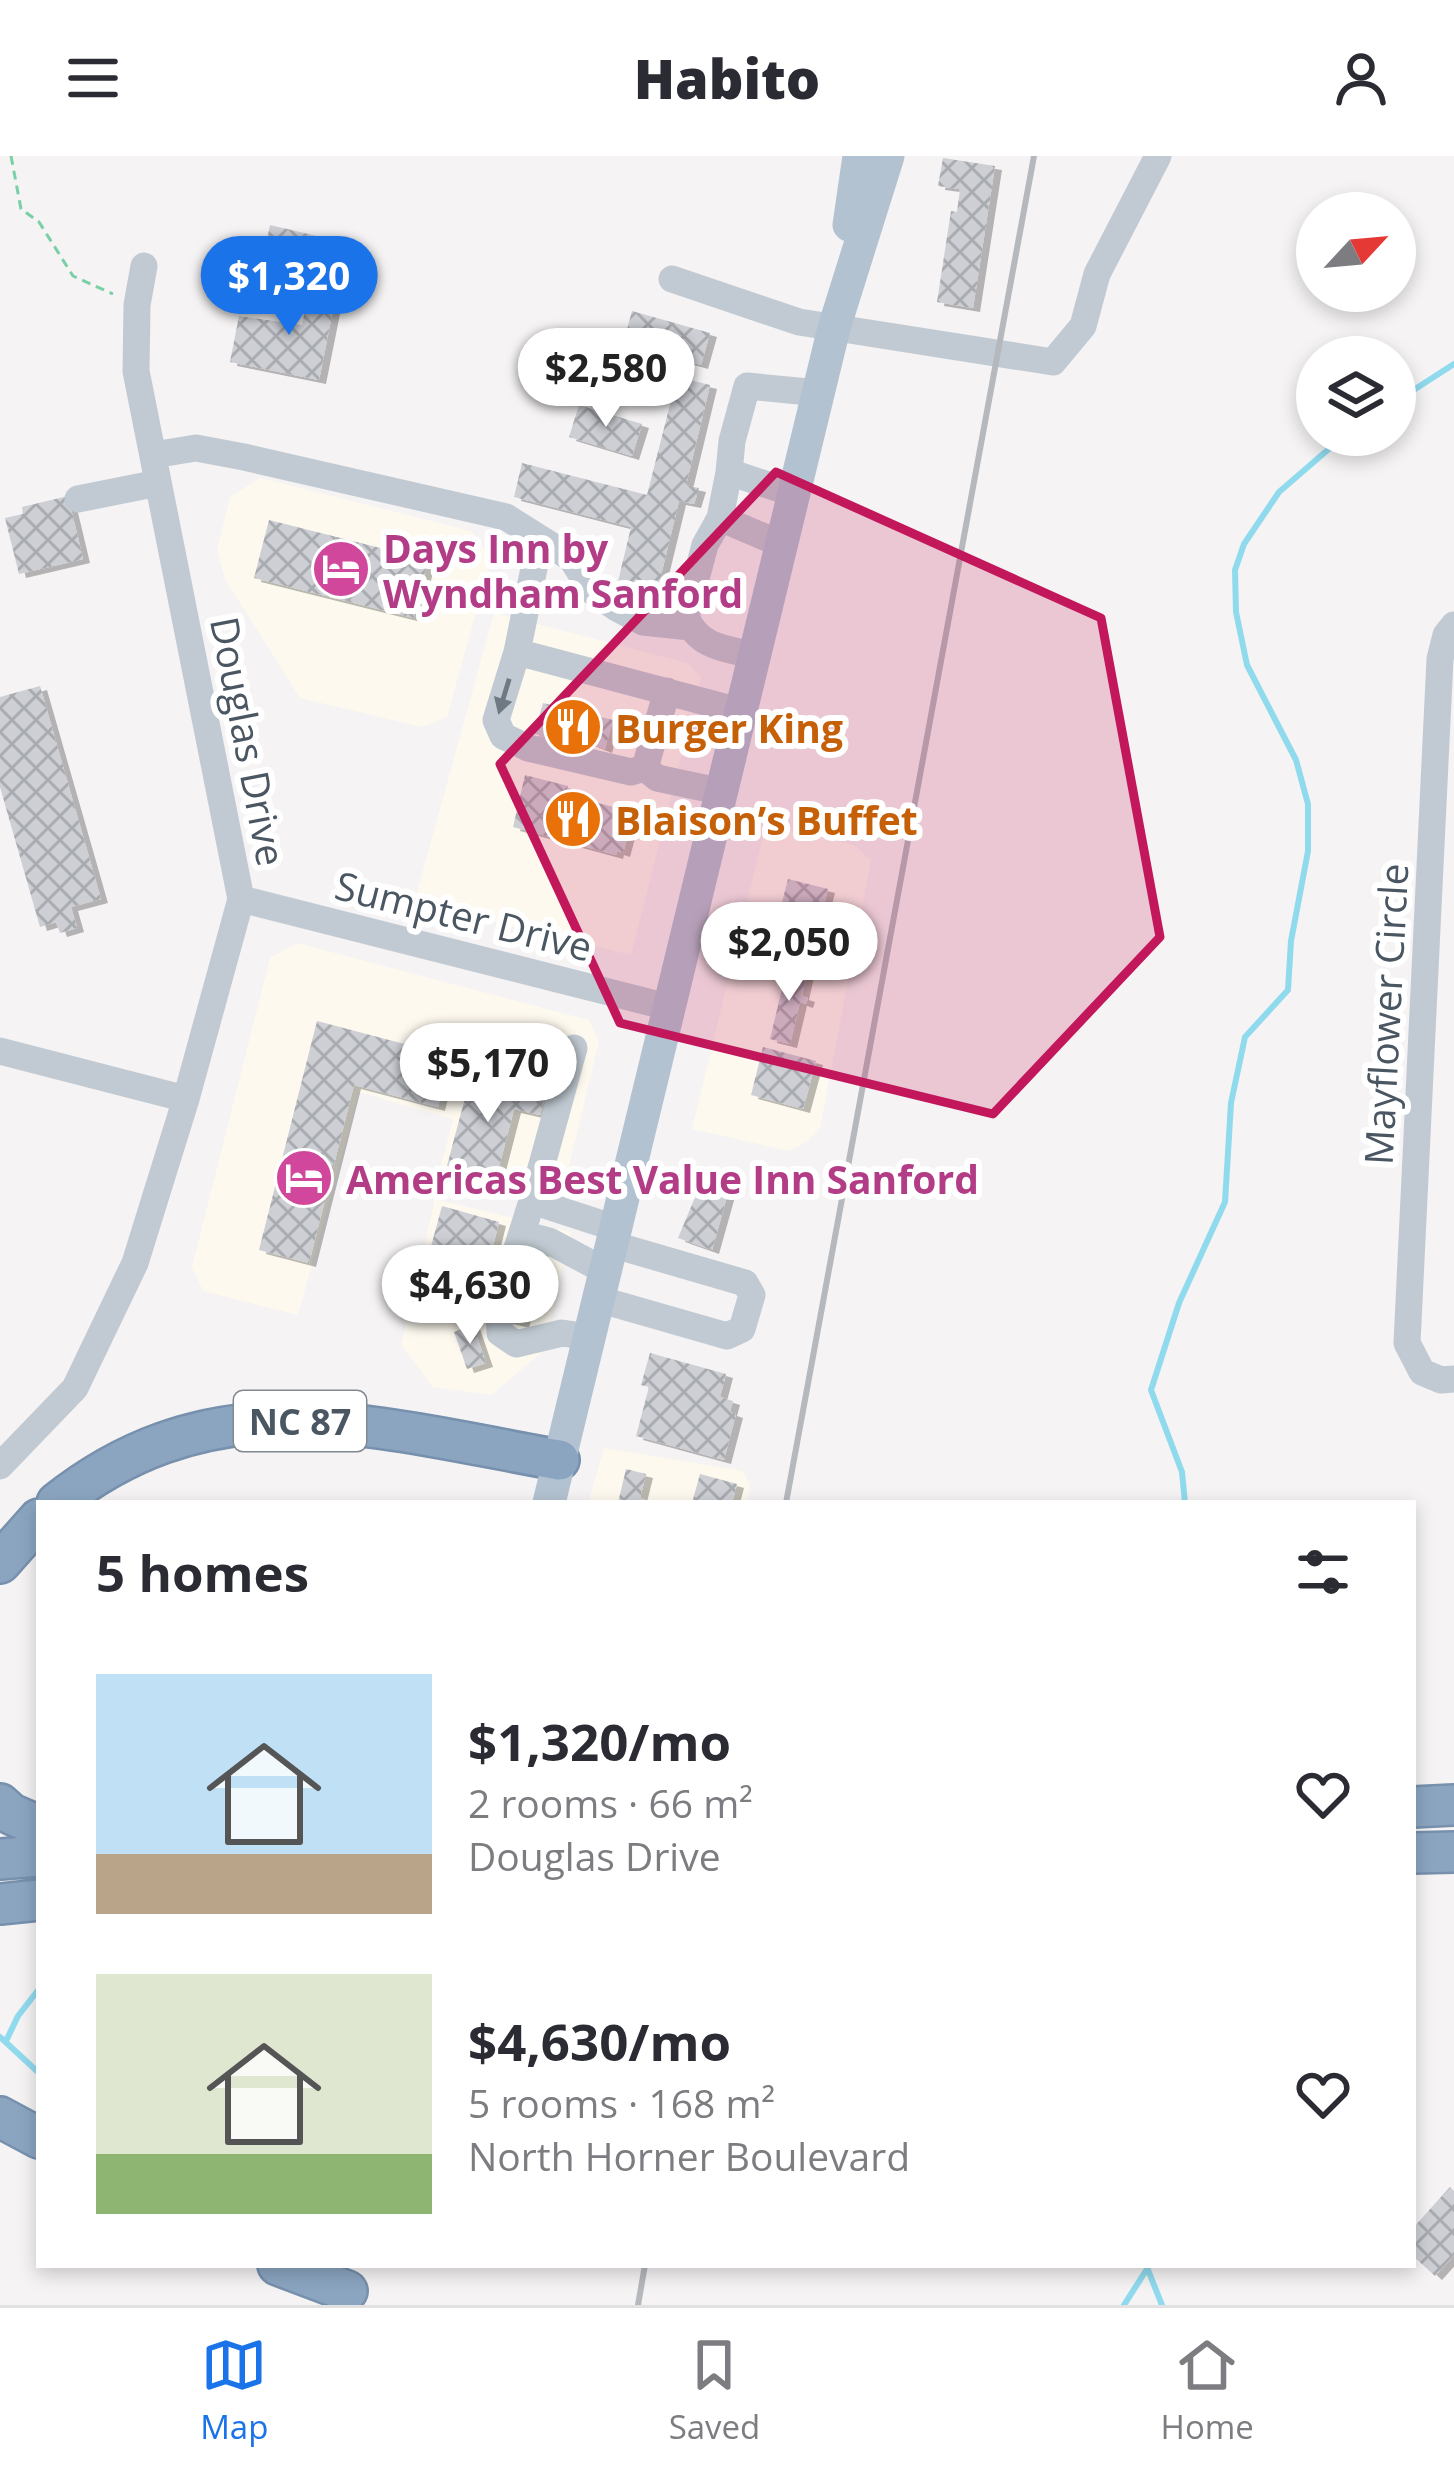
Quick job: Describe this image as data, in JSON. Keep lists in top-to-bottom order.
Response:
{
  "streets": {
    "highway": ["NC 87"],
    "street": ["Douglas Drive", "Sumpter Drive", "Mayflower Circle"]
  },
  "crossings": [
    ["Douglas Drive", "Sumpter Drive"]
  ],
  "places": {
    "hotel": ["Days Inn by Wyndham Sanford", "Americas Best Value Inn Sanford"],
    "restaurant": ["Burger King", "Blaison’s Buffet"]
  },
  "north": "top right",
  "page": {
    "header": "Habito",
    "price": [
      "$1,320",
      "$2,580",
      "$2,050",
      "$5,170",
      "$4,630"
    ],
    "heading": "5 homes",
    "list": [
      {
        "name": "$1,320/mo",
        "note": "2 rooms · 66 m² · Douglas Drive"
      },
      {
        "name": "$4,630/mo",
        "note": "5 rooms · 168 m² · North Horner Boulevard"
      }
    ],
    "tabs": ["Map", "Saved", "Home"]
  }
}
